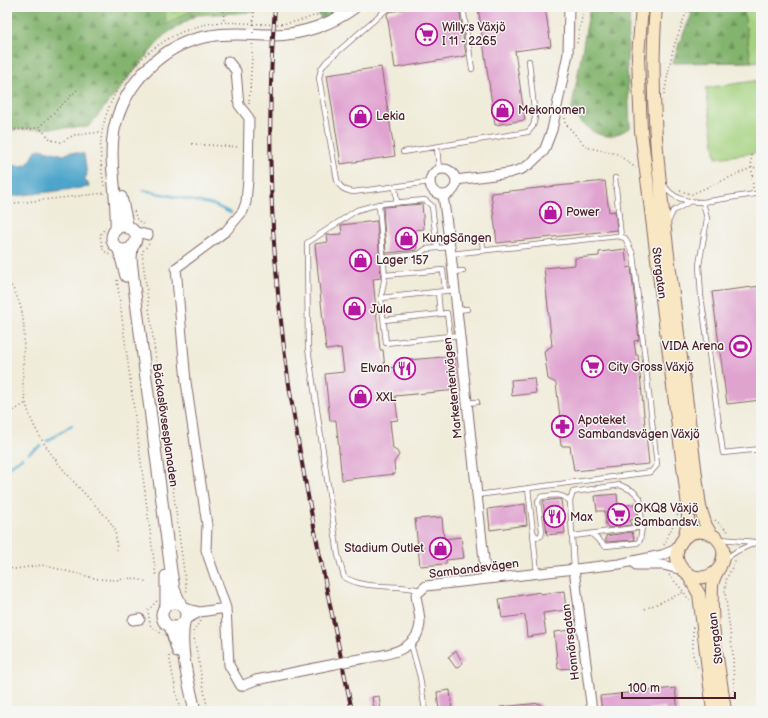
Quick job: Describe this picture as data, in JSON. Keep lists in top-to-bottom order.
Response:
{
  "streets": {
    "main road": ["Storgatan"],
    "street": [
      "Marketenterivägen",
      "Bäckaslövsesplanaden",
      "Sambandsvägen",
      "Honnörsgatan"
    ]
  },
  "crossings": [
    ["Storgatan", "Sambandsvägen"],
    ["Marketenterivägen", "Sambandsvägen"],
    ["Sambandsvägen", "Honnörsgatan"]
  ],
  "places": {
    "supermarket": ["Willy:s Växjö I 11 - 2265", "City Gross Växjö", "OKQ8 Växjö Sambandsv."],
    "shop": [
      "Mekonomen",
      "Lekia",
      "Power",
      "KungSängen",
      "Lager 157",
      "Jula",
      "XXL",
      "Stadium Outlet"
    ],
    "sports": ["VIDA Arena"],
    "restaurant": ["Elvan", "Max"],
    "pharmacy": ["Apoteket Sambandsvägen Växjö"]
  },
  "scale_bar": "100 m"
}
